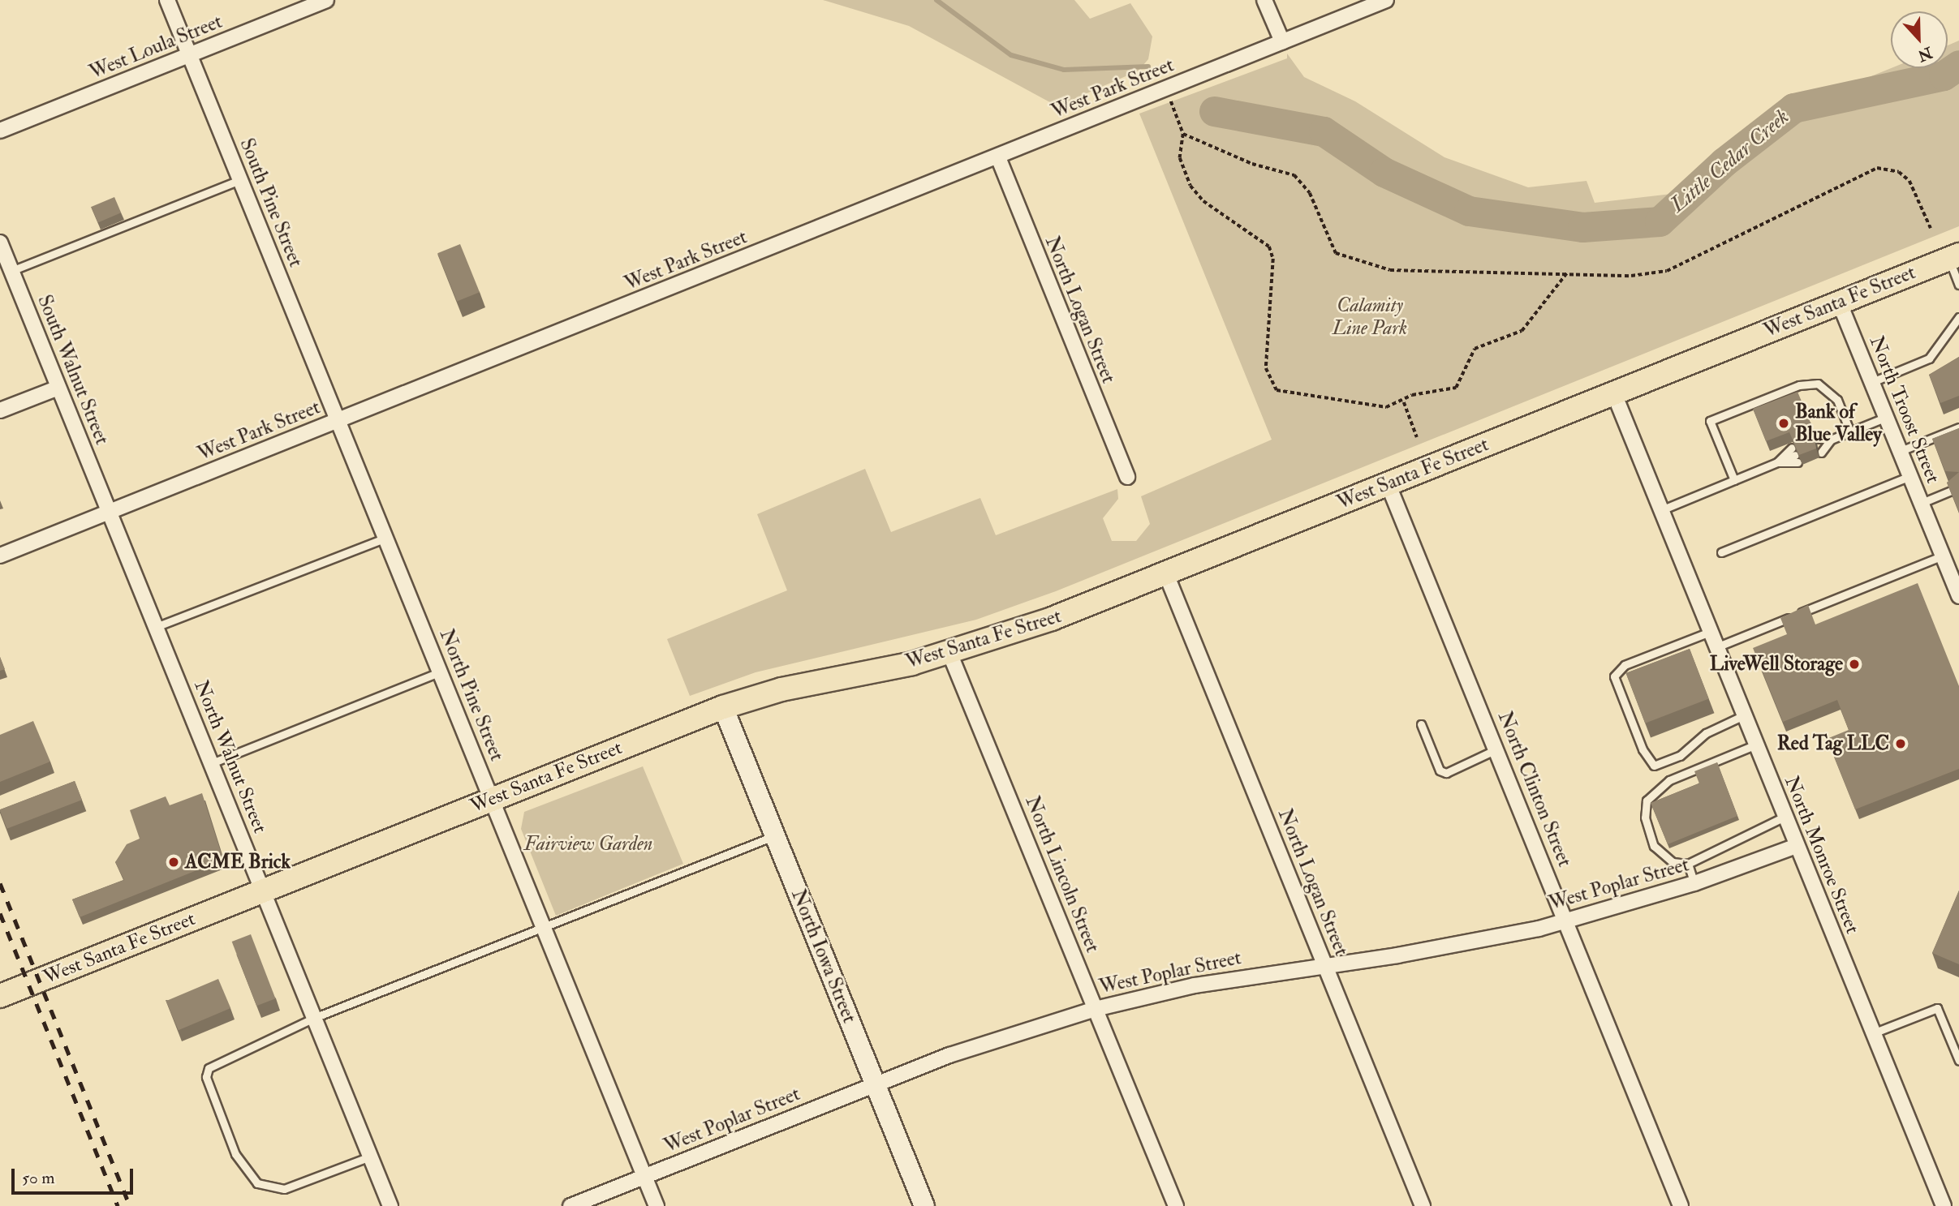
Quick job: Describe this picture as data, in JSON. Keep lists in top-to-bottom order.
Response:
{
  "streets": {
    "main road": ["West Santa Fe Street"],
    "street": [
      "West Loula Street",
      "West Park Street",
      "South Pine Street",
      "North Logan Street",
      "South Walnut Street",
      "North Troost Street",
      "North Pine Street",
      "North Walnut Street",
      "North Clinton Street",
      "North Monroe Street",
      "North Lincoln Street",
      "West Poplar Street",
      "North Iowa Street"
    ]
  },
  "crossings": [
    ["West Loula Street", "South Pine Street"],
    ["West Park Street", "South Pine Street"],
    ["West Park Street", "North Logan Street"],
    ["West Park Street", "South Walnut Street"],
    ["West Park Street", "North Pine Street"],
    ["West Park Street", "North Walnut Street"],
    ["South Pine Street", "North Pine Street"],
    ["West Santa Fe Street", "North Logan Street"],
    ["West Santa Fe Street", "North Troost Street"],
    ["West Santa Fe Street", "North Pine Street"],
    ["West Santa Fe Street", "North Walnut Street"],
    ["West Santa Fe Street", "North Clinton Street"],
    ["West Santa Fe Street", "North Monroe Street"],
    ["West Santa Fe Street", "North Lincoln Street"],
    ["West Santa Fe Street", "North Iowa Street"],
    ["North Logan Street", "West Poplar Street"],
    ["South Walnut Street", "North Walnut Street"],
    ["North Pine Street", "West Poplar Street"],
    ["North Clinton Street", "West Poplar Street"],
    ["North Monroe Street", "West Poplar Street"],
    ["North Lincoln Street", "West Poplar Street"],
    ["West Poplar Street", "North Iowa Street"]
  ],
  "water": ["Little Cedar Creek"],
  "parks": ["Calamity Line Park", "Fairview Garden"],
  "places": [
    "Bank of Blue Valley",
    "LiveWell Storage",
    "Red Tag LLC",
    "ACME Brick"
  ],
  "scale_bar": "50 m",
  "north": "bottom"
}
